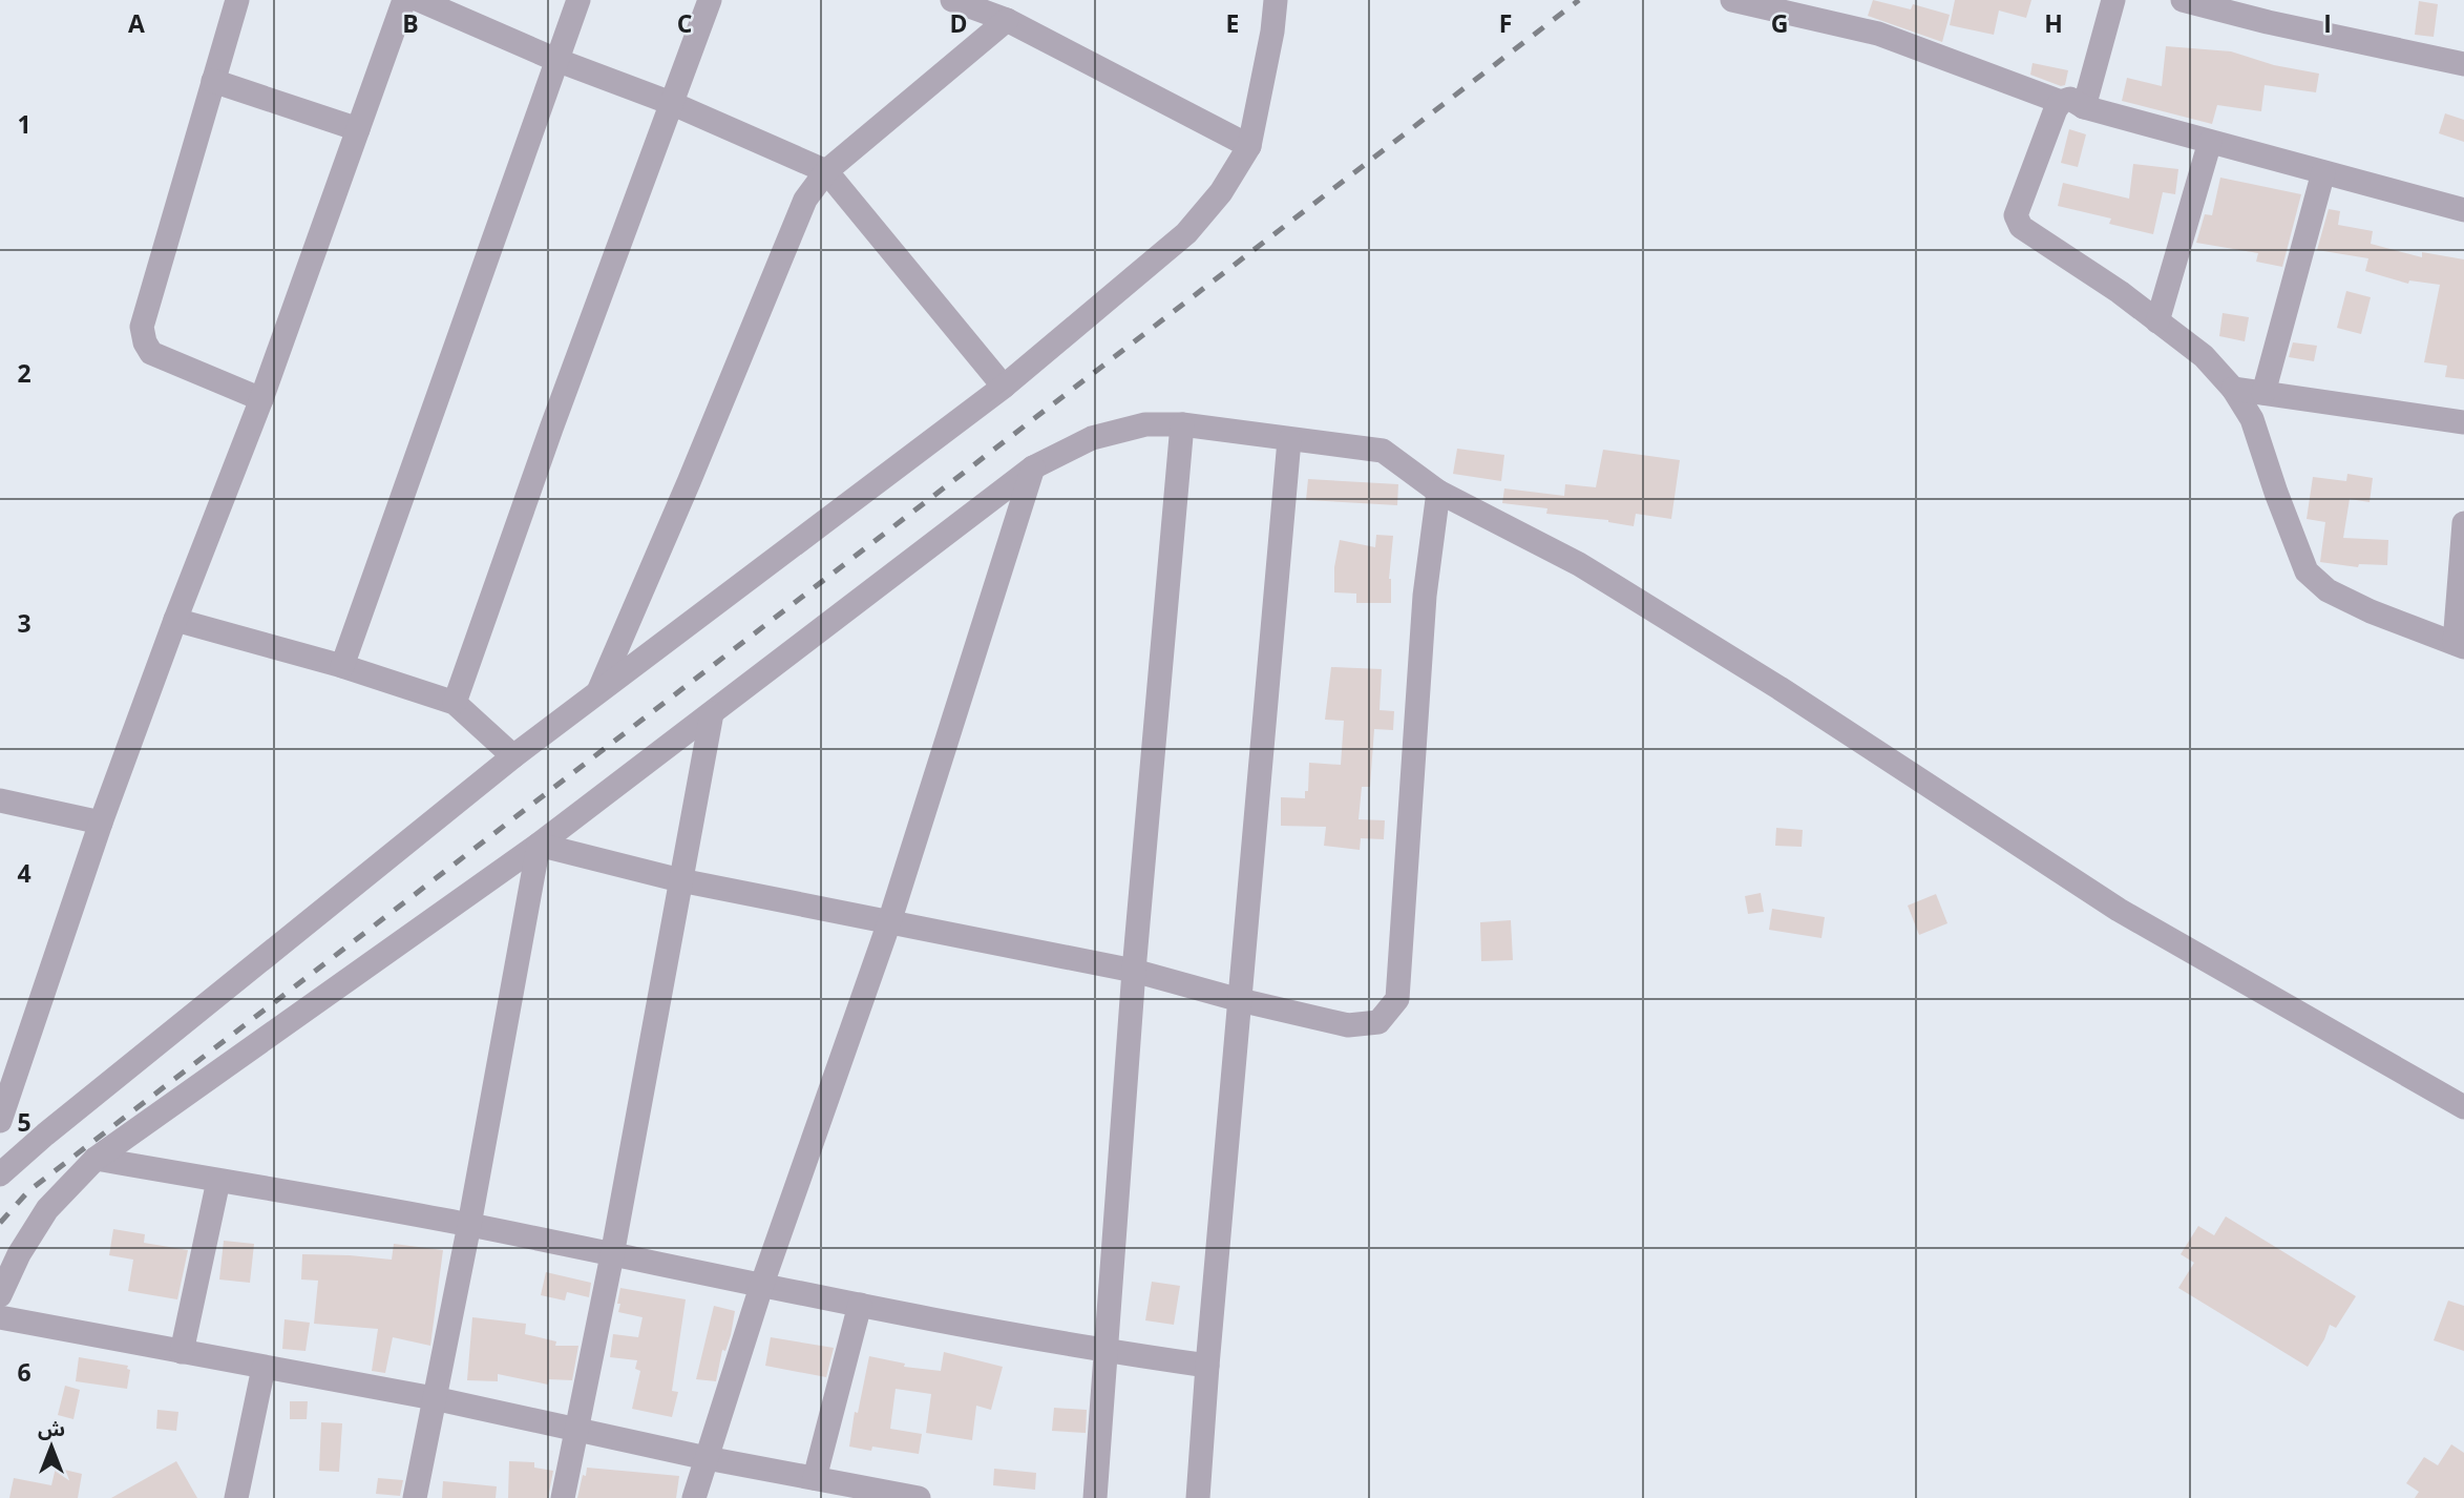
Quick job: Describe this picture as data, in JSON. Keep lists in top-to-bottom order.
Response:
{
  "north": "top",
  "grid": {
    "columns": [
      "A",
      "B",
      "C",
      "D",
      "E",
      "F",
      "G",
      "H",
      "I"
    ],
    "rows": [
      "1",
      "2",
      "3",
      "4",
      "5",
      "6"
    ]
  }
}
